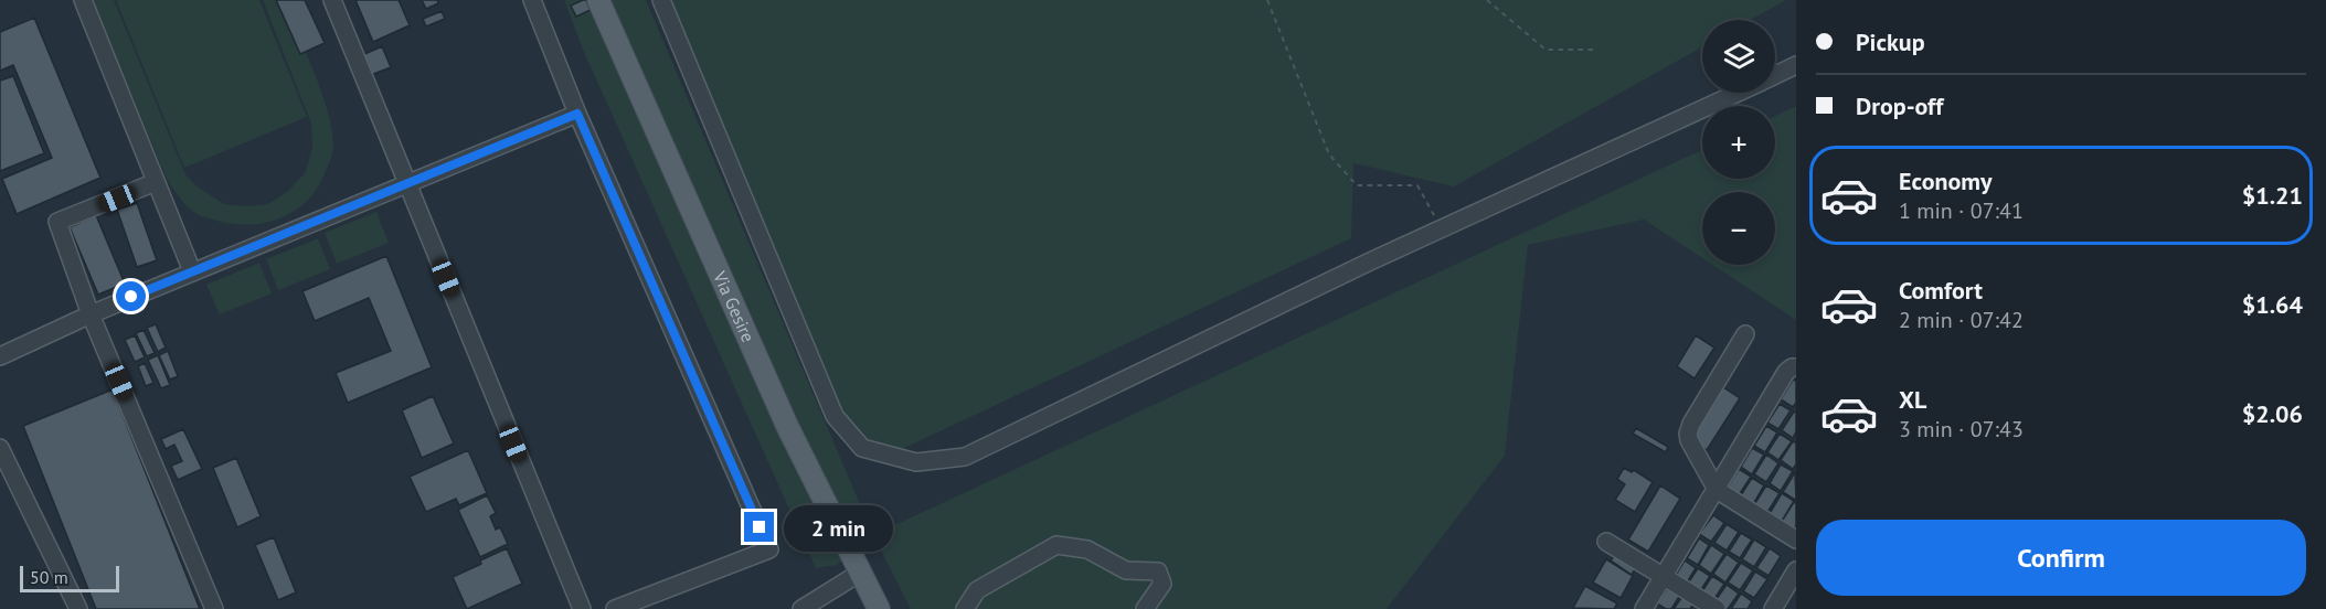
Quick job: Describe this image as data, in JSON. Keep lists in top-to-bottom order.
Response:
{
  "streets": {
    "main road": ["Via Gesire"]
  },
  "scale_bar": "50 m",
  "page": {
    "banner": ["Pickup", "Drop-off"],
    "map_buttons": ["+", "−"],
    "list": [
      {
        "name": "Economy",
        "note": "1 min · 07:41",
        "value": "$1.21"
      },
      {
        "name": "Comfort",
        "note": "2 min · 07:42",
        "value": "$1.64"
      },
      {
        "name": "XL",
        "note": "3 min · 07:43",
        "value": "$2.06"
      }
    ],
    "bubble": "2 min",
    "buttons": "Confirm",
    "scale": "50 m"
  }
}
